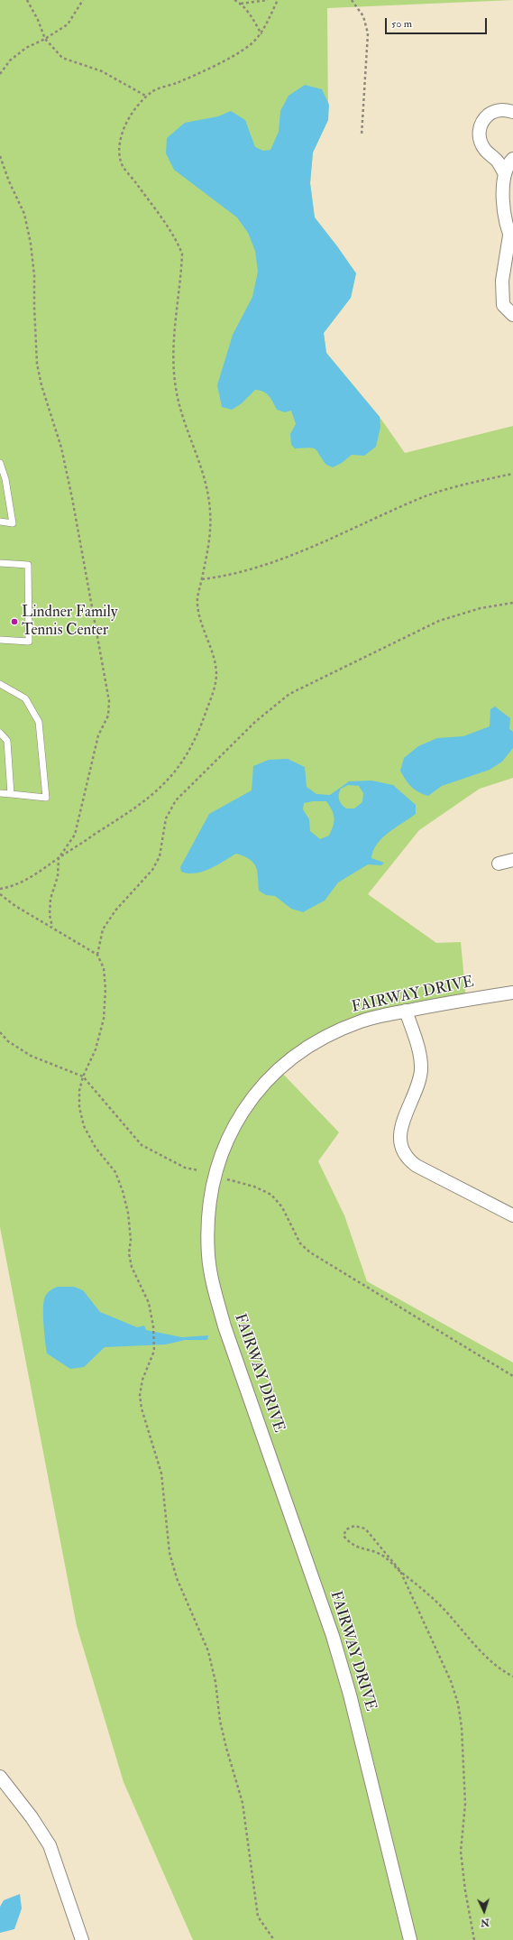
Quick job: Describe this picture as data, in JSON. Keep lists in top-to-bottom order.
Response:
{
  "streets": {
    "street": ["FAIRWAY DRIVE"]
  },
  "places": ["Lindner Family Tennis Center"],
  "scale_bar": "50 m",
  "north": "bottom"
}
